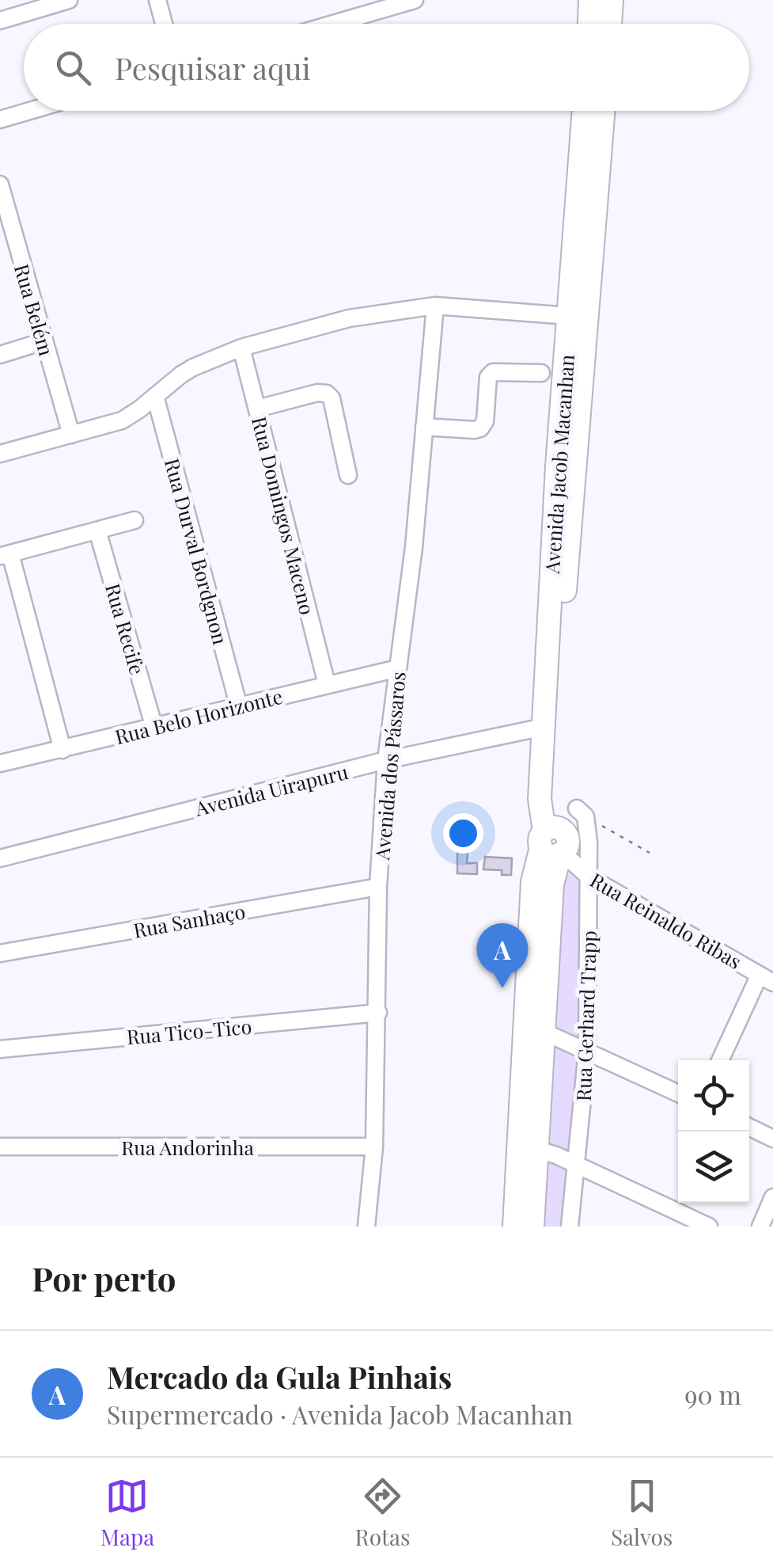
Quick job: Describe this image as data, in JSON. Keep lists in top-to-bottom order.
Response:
{
  "streets": {
    "main road": ["Avenida Jacob Macanhan"],
    "street": [
      "Rua Belém",
      "Rua Domingos Maceno",
      "Rua Durval Bordgnon",
      "Rua Recife",
      "Rua Belo Horizonte",
      "Avenida dos Pássaros",
      "Avenida Uirapuru",
      "Rua Sanhaço",
      "Rua Reinaldo Ribas",
      "Rua Gerhard Trapp",
      "Rua Tico-Tico",
      "Rua Andorinha"
    ]
  },
  "crossings": [
    ["Avenida Jacob Macanhan", "Avenida Uirapuru"],
    ["Avenida Jacob Macanhan", "Rua Reinaldo Ribas"],
    ["Rua Domingos Maceno", "Rua Belo Horizonte"],
    ["Rua Durval Bordgnon", "Rua Belo Horizonte"],
    ["Rua Recife", "Rua Belo Horizonte"],
    ["Rua Belo Horizonte", "Avenida dos Pássaros"],
    ["Avenida dos Pássaros", "Avenida Uirapuru"],
    ["Avenida dos Pássaros", "Rua Sanhaço"],
    ["Avenida dos Pássaros", "Rua Tico-Tico"],
    ["Avenida dos Pássaros", "Rua Andorinha"],
    ["Rua Reinaldo Ribas", "Rua Gerhard Trapp"]
  ],
  "page": {
    "search": "Pesquisar aqui",
    "pins": "A",
    "heading": "Por perto",
    "list": [
      {
        "mark": "A",
        "name": "Mercado da Gula Pinhais",
        "note": "Supermercado · Avenida Jacob Macanhan",
        "value": "90 m"
      }
    ],
    "nav": ["Mapa", "Rotas", "Salvos"]
  }
}
